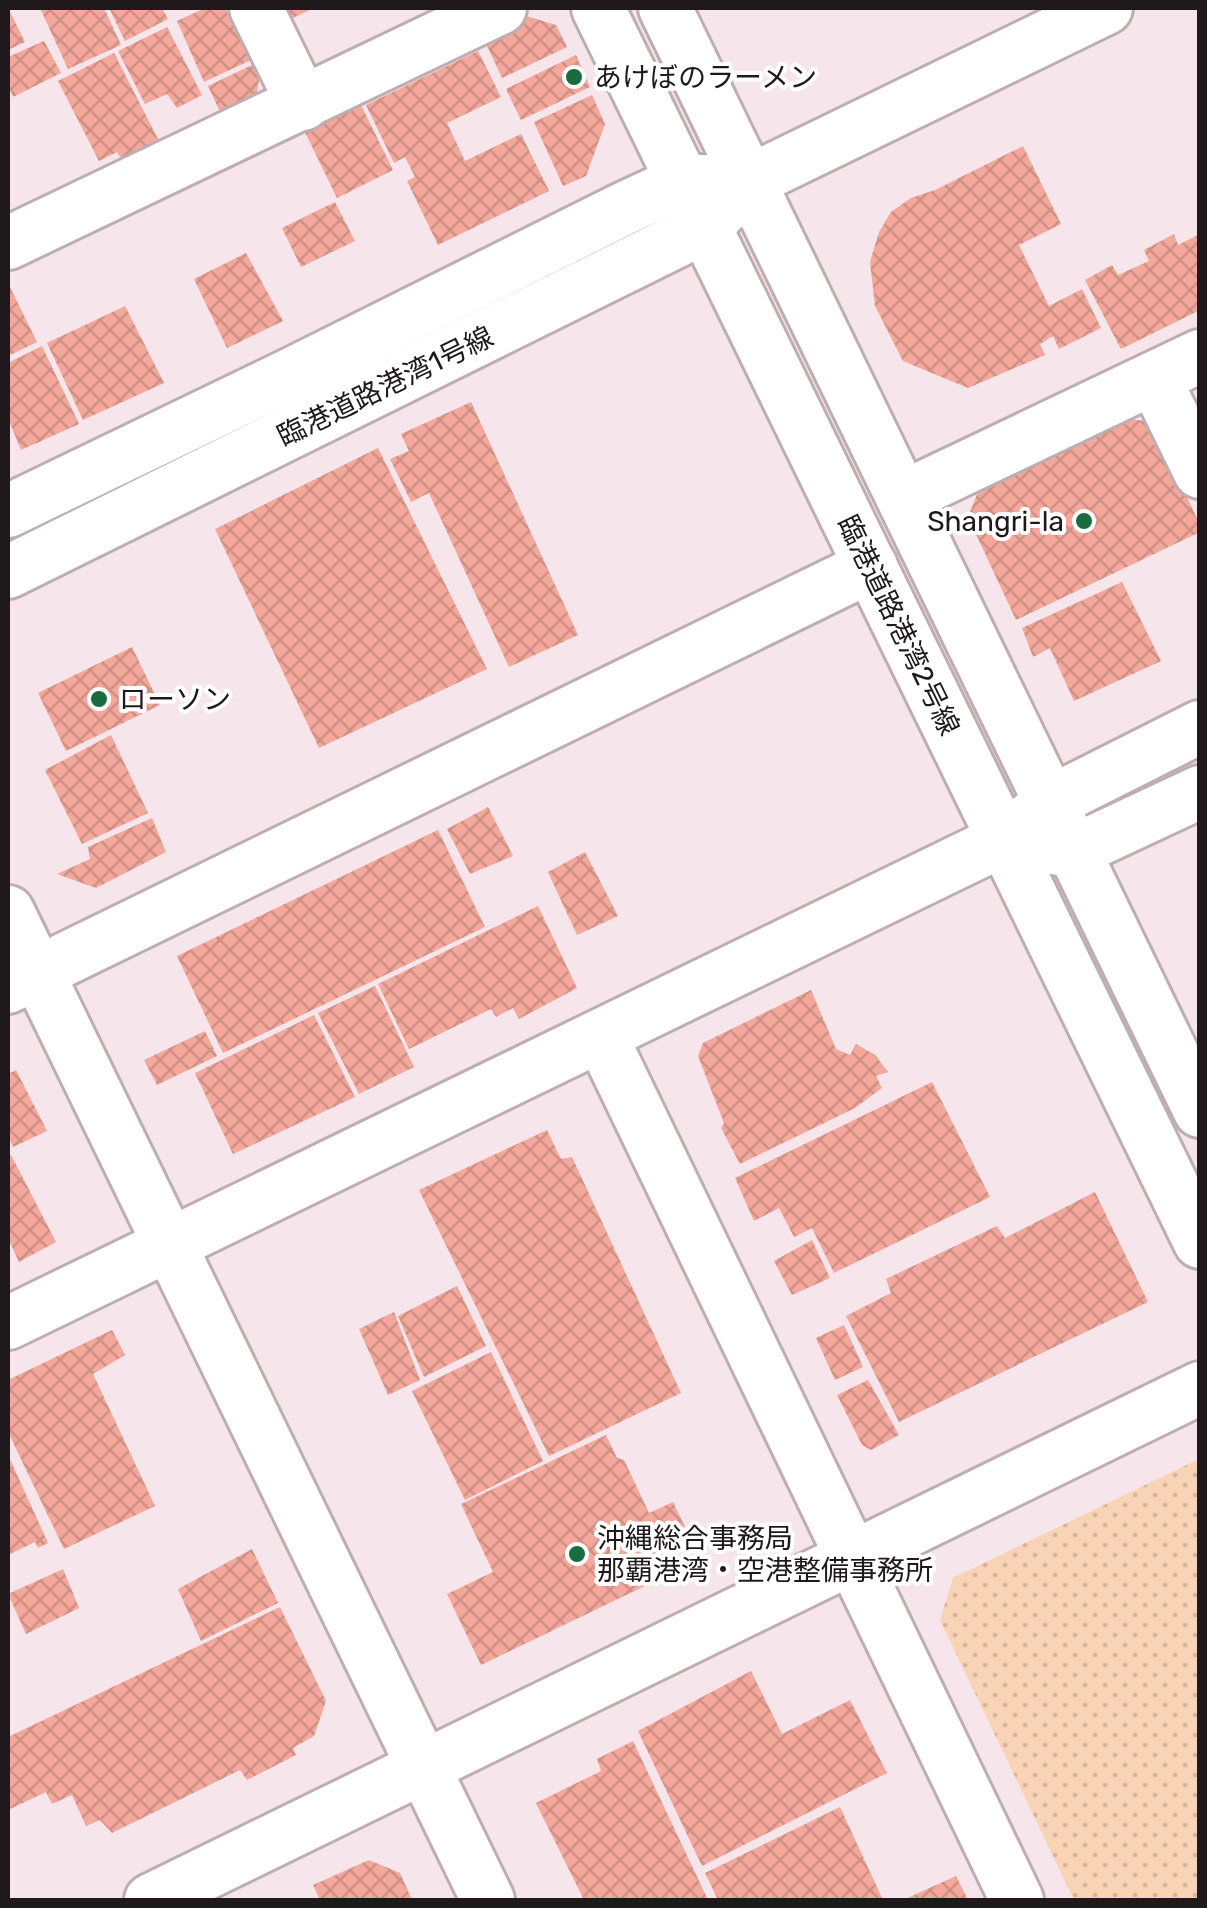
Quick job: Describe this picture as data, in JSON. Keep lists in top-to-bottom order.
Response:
{
  "streets": {
    "street": ["臨港道路港湾1号線", "臨港道路港湾2号線"]
  },
  "crossings": [
    ["臨港道路港湾1号線", "臨港道路港湾2号線"]
  ],
  "places": [
    "あけぼのラーメン",
    "Shangri-la",
    "ローソン",
    "沖縄総合事務局 那覇港湾・空港整備事務所"
  ]
}
